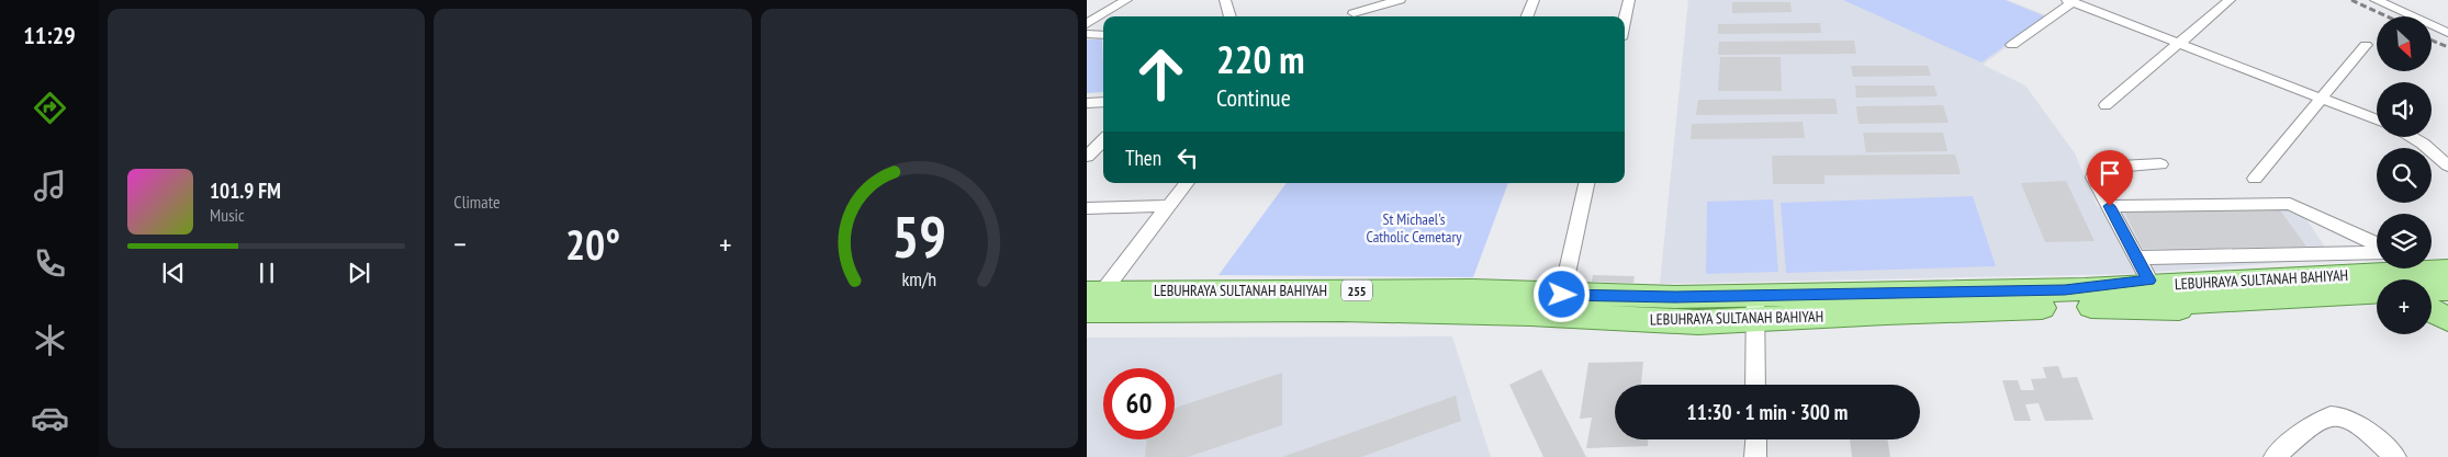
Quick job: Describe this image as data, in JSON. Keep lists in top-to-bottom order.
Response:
{
  "streets": {
    "main road": ["LEBUHRAYA SULTANAH BAHIYAH", "255"]
  },
  "parks": ["St Michael's Catholic Cemetary"],
  "north": "bottom right",
  "page": {
    "tabs": "11:29",
    "tile": "Climate",
    "map_buttons": "+",
    "turn": ["220 m", "Continue"],
    "then": "Then",
    "song": ["101.9 FM", "Music"],
    "heat": ["−", "20°", "+"],
    "limit": "60",
    "trip": "11:30 · 1 min · 300 m",
    "gauge": ["59", "km/h"]
  }
}
